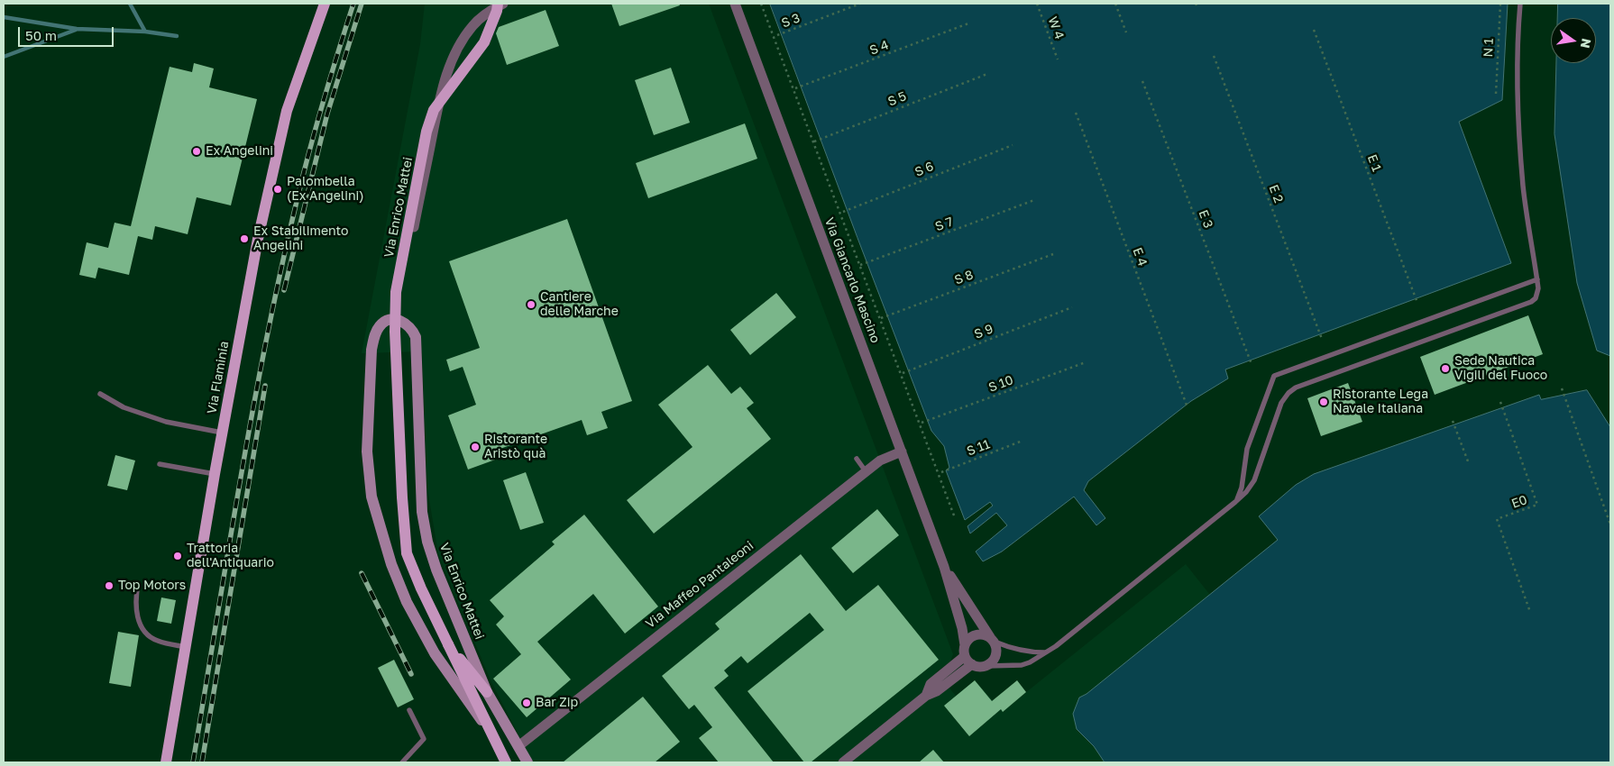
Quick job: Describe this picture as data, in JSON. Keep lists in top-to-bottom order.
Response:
{
  "streets": {
    "main road": ["Via Enrico Mattei", "Via Flaminia"],
    "street": ["Via Giancarlo Mascino", "Via Maffeo Pantaleoni"],
    "path": [
      "S 3",
      "W 4",
      "S 4",
      "N 1",
      "S 5",
      "E 1",
      "S 6",
      "E 2",
      "E 3",
      "S 7",
      "E 4",
      "S 8",
      "S 9",
      "S 10",
      "S 11",
      "E0"
    ]
  },
  "crossings": [
    ["Via Enrico Mattei", "Via Maffeo Pantaleoni"],
    ["Via Giancarlo Mascino", "Via Maffeo Pantaleoni"]
  ],
  "places": [
    "Ex Angelini",
    "Palombella (Ex Angelini)",
    "Ex Stabilimento Angelini",
    "Cantiere delle Marche",
    "Sede Nautica Vigili del Fuoco",
    "Ristorante Lega Navale Italiana",
    "Ristorante Aristò quà",
    "Trattoria dell'Antiquario",
    "Top Motors",
    "Bar Zip"
  ],
  "scale_bar": "50 m",
  "north": "right"
}
